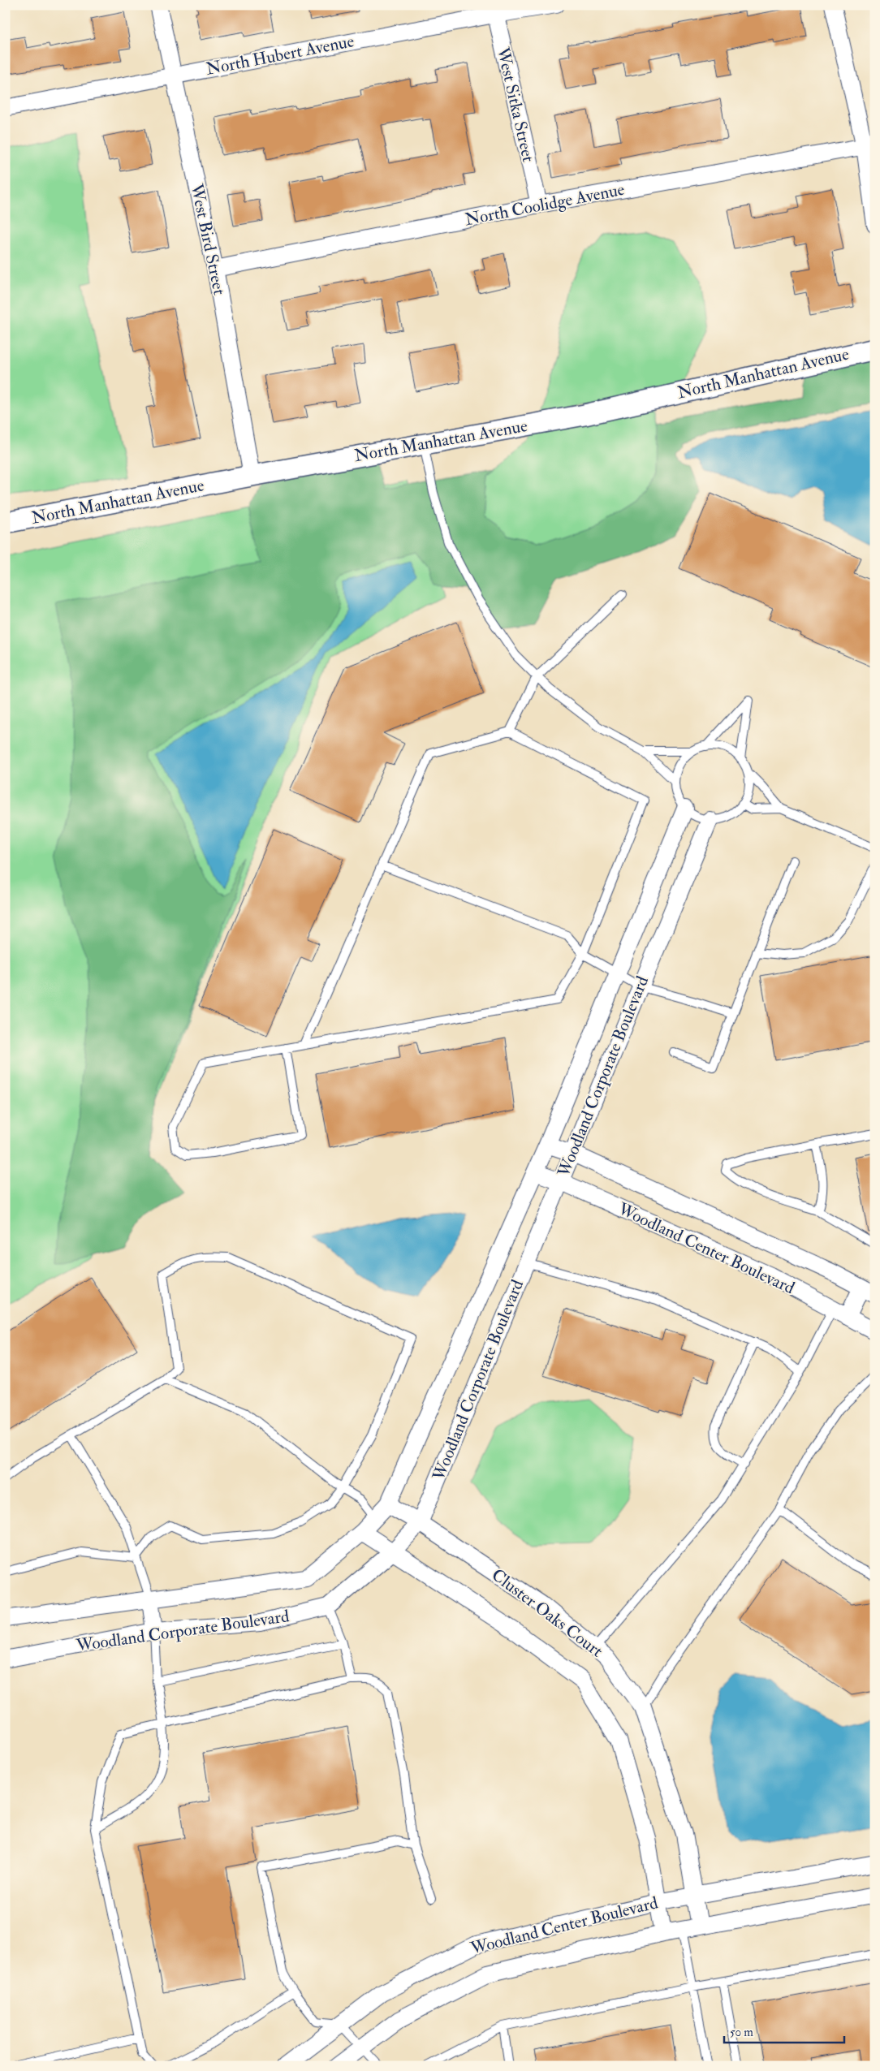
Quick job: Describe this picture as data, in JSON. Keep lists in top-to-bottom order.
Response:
{
  "streets": {
    "street": [
      "North Hubert Avenue",
      "West Sitka Street",
      "North Coolidge Avenue",
      "West Bird Street",
      "North Manhattan Avenue",
      "Woodland Corporate Boulevard",
      "Woodland Center Boulevard",
      "Cluster Oaks Court"
    ]
  },
  "crossings": [
    ["North Hubert Avenue", "West Sitka Street"],
    ["North Hubert Avenue", "West Bird Street"],
    ["West Sitka Street", "North Coolidge Avenue"],
    ["North Coolidge Avenue", "West Bird Street"],
    ["West Bird Street", "North Manhattan Avenue"],
    ["Woodland Corporate Boulevard", "Woodland Center Boulevard"],
    ["Woodland Corporate Boulevard", "Cluster Oaks Court"],
    ["Woodland Center Boulevard", "Cluster Oaks Court"]
  ],
  "scale_bar": "50 m"
}
